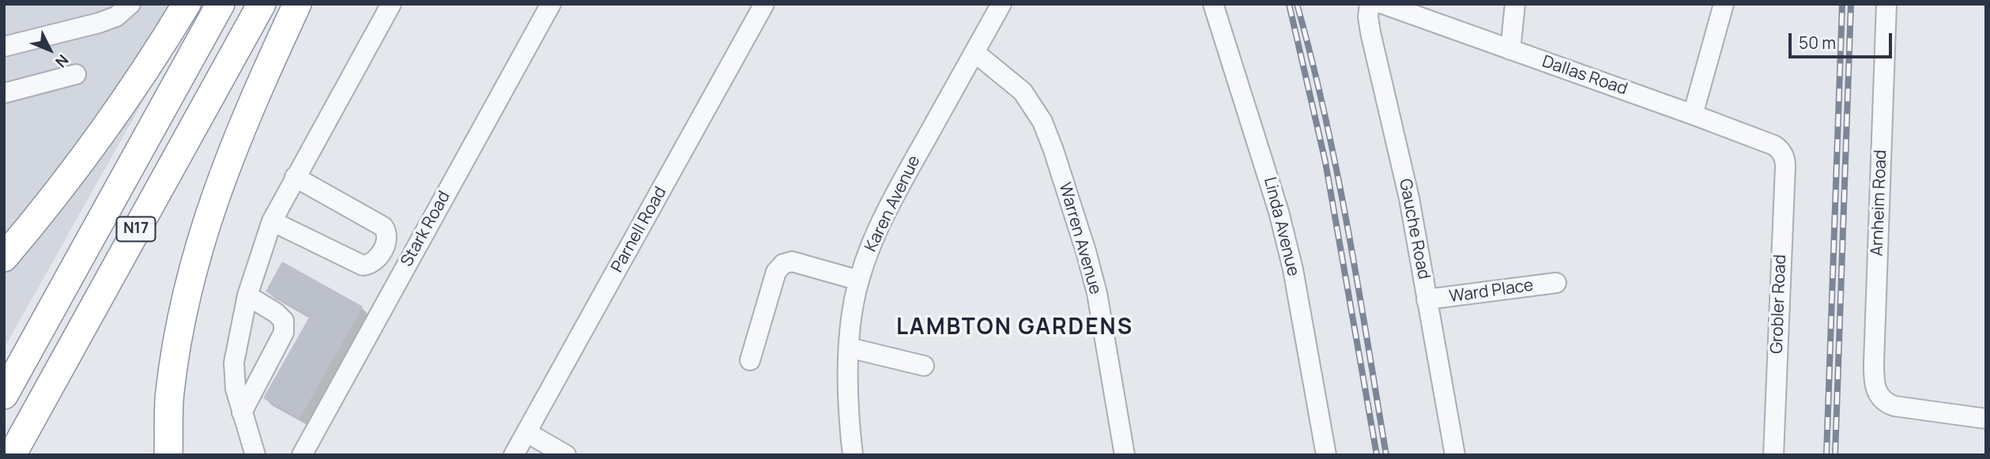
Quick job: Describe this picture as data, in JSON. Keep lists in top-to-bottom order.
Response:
{
  "streets": {
    "highway": ["N17"],
    "street": [
      "Dallas Road",
      "Arnheim Road",
      "Karen Avenue",
      "Linda Avenue",
      "Stark Road",
      "Gauche Road",
      "Parnell Road",
      "Warren Avenue",
      "Ward Place",
      "Grobler Road"
    ]
  },
  "crossings": [
    ["Dallas Road", "Grobler Road"],
    ["Karen Avenue", "Warren Avenue"],
    ["Gauche Road", "Ward Place"]
  ],
  "districts": ["LAMBTON GARDENS"],
  "scale_bar": "50 m",
  "north": "bottom right"
}
